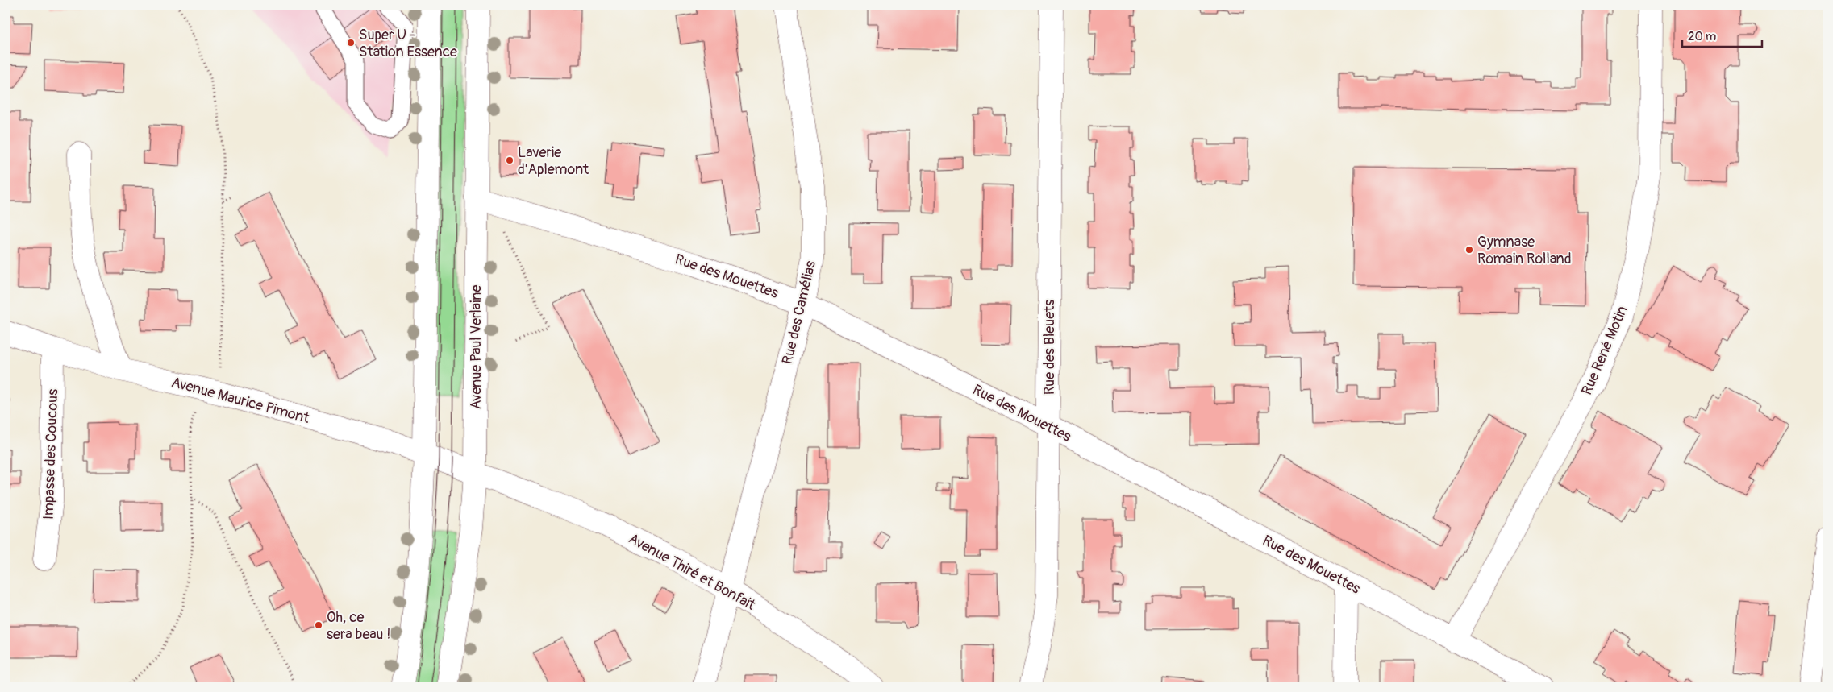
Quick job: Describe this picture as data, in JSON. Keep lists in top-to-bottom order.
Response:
{
  "streets": {
    "street": [
      "Rue des Mouettes",
      "Rue des Camélias",
      "Avenue Paul Verlaine",
      "Rue des Bleuets",
      "Rue René Motin",
      "Avenue Maurice Pimont",
      "Impasse des Coucous",
      "Avenue Thiré et Bonfait"
    ]
  },
  "crossings": [
    ["Rue des Mouettes", "Rue des Camélias"],
    ["Rue des Mouettes", "Avenue Paul Verlaine"],
    ["Rue des Mouettes", "Rue des Bleuets"],
    ["Rue des Mouettes", "Rue René Motin"],
    ["Rue des Camélias", "Avenue Thiré et Bonfait"],
    ["Avenue Paul Verlaine", "Avenue Maurice Pimont"],
    ["Avenue Paul Verlaine", "Avenue Thiré et Bonfait"],
    ["Avenue Maurice Pimont", "Impasse des Coucous"],
    ["Avenue Maurice Pimont", "Avenue Thiré et Bonfait"]
  ],
  "places": [
    "Super U - Station Essence",
    "Laverie d'Aplemont",
    "Gymnase Romain Rolland",
    "Oh, ce sera beau !"
  ],
  "scale_bar": "20 m"
}
